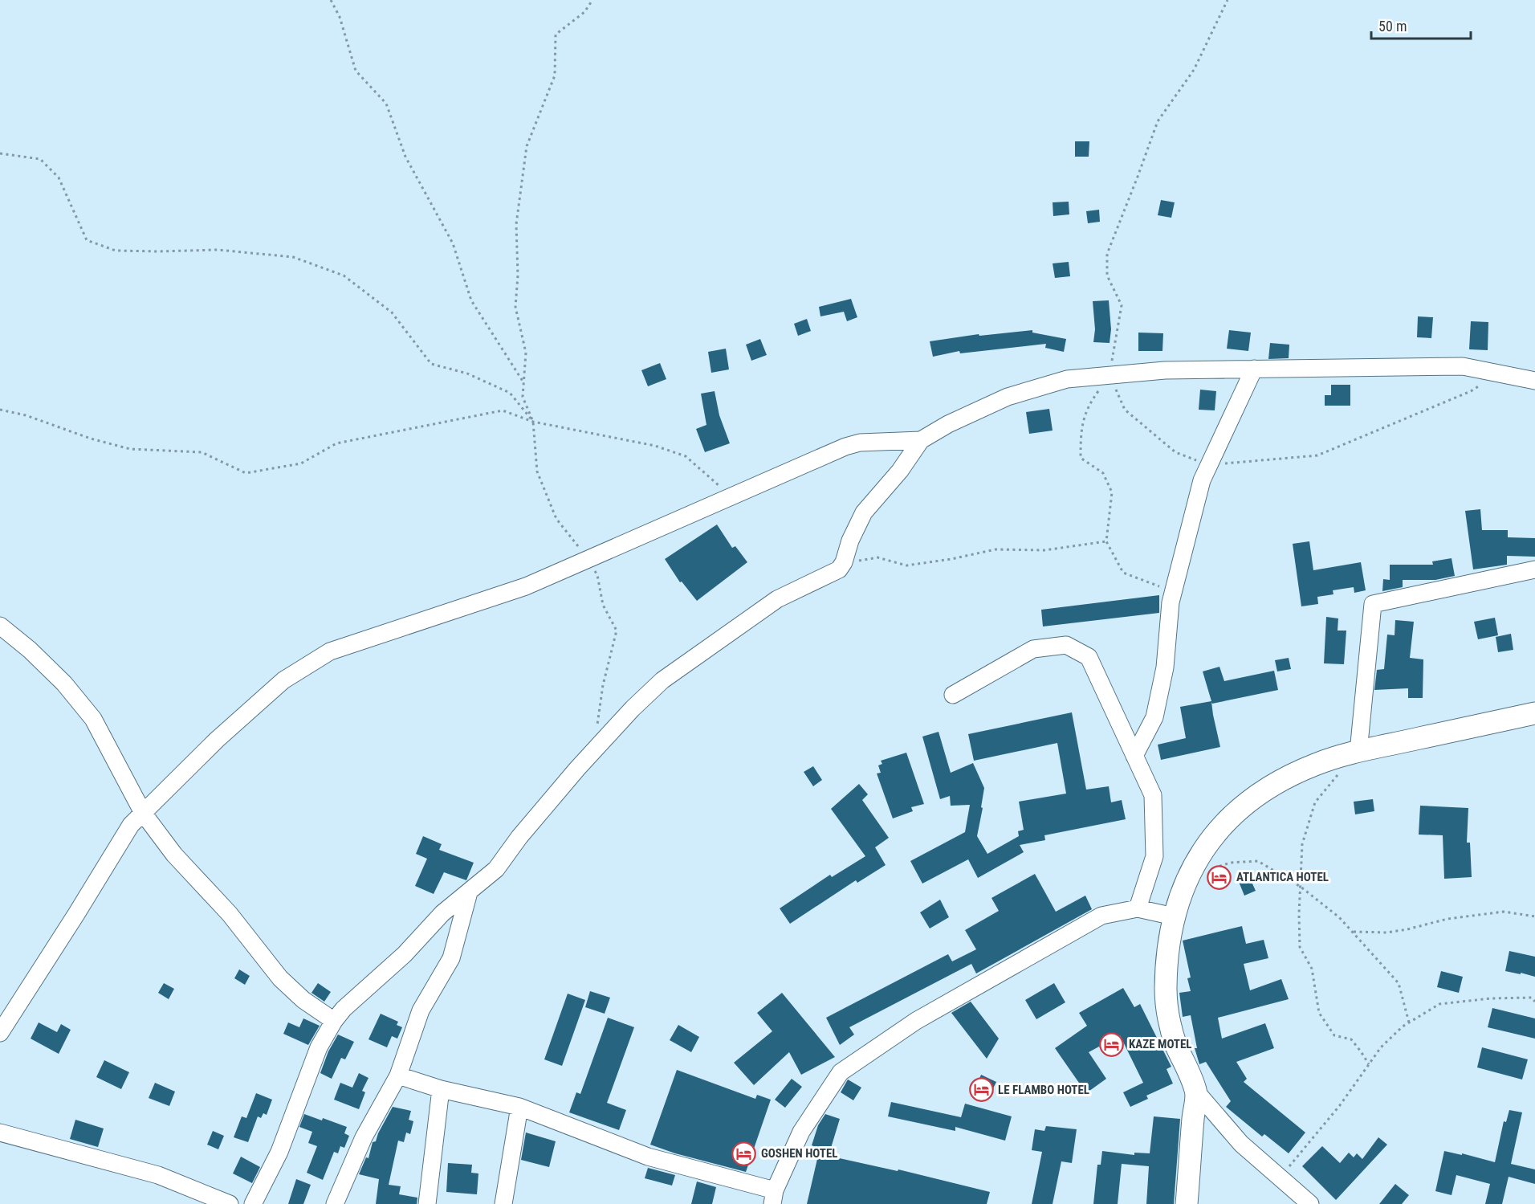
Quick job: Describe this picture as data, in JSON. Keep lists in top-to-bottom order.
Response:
{
  "places": {
    "hotel": [
      "ATLANTICA HOTEL",
      "KAZE MOTEL",
      "LE FLAMBO HOTEL",
      "GOSHEN HOTEL"
    ]
  },
  "scale_bar": "50 m"
}
